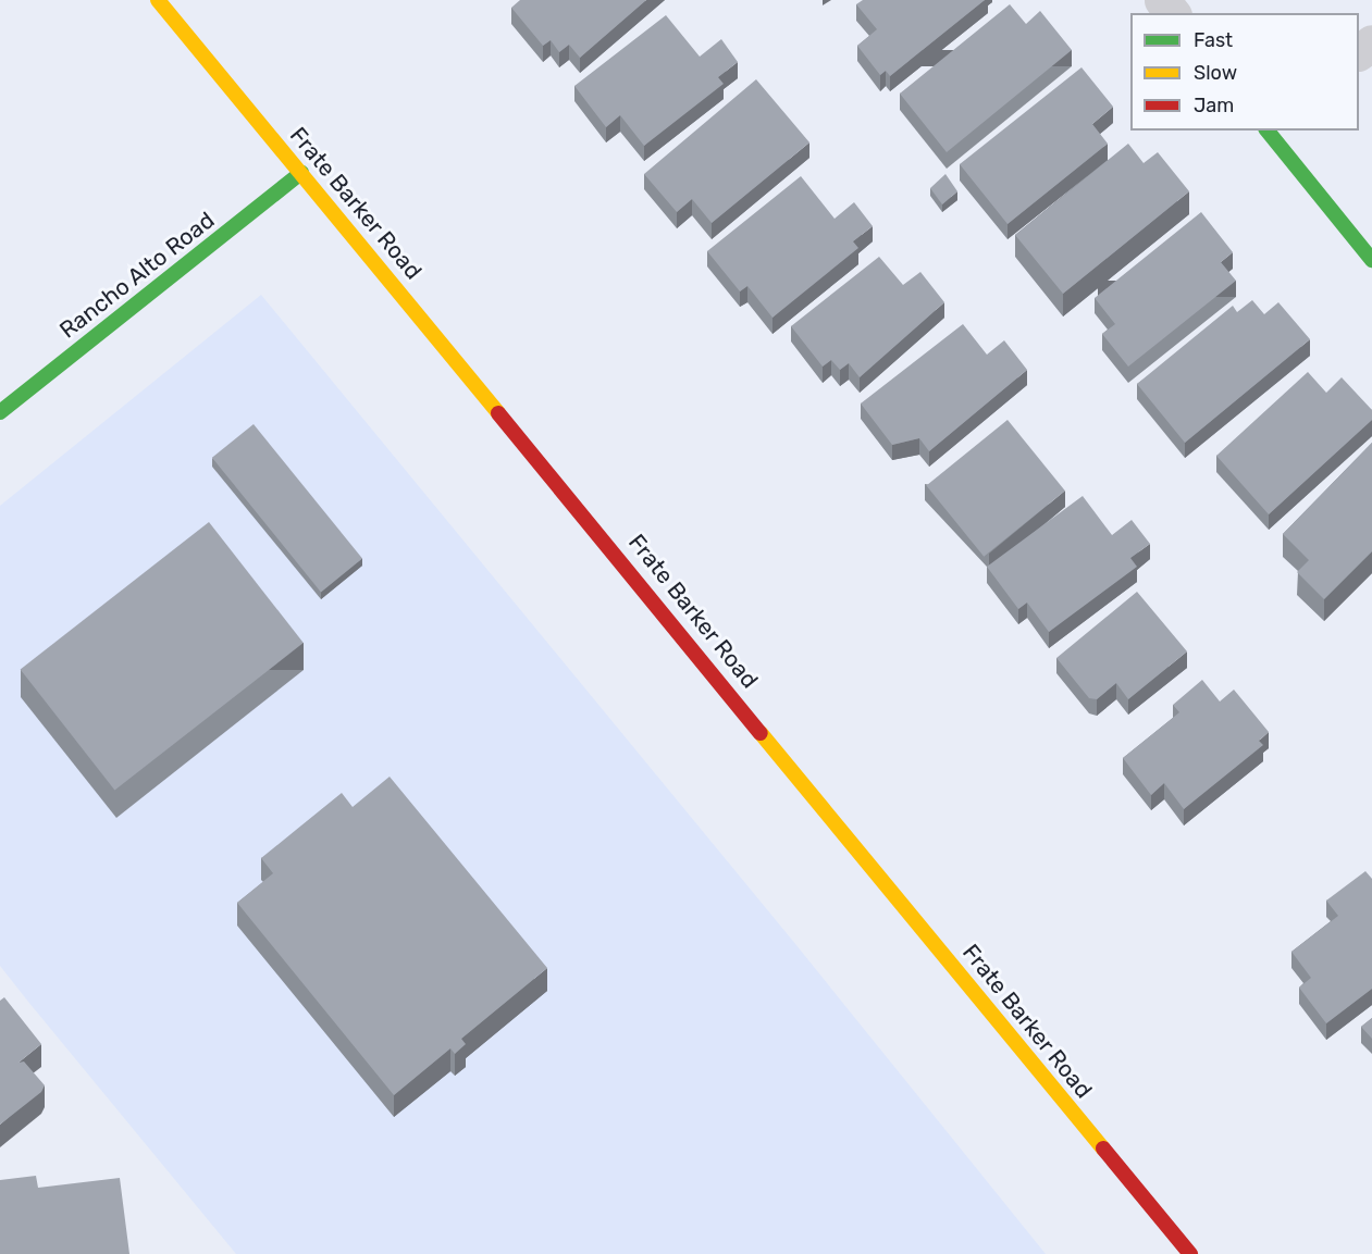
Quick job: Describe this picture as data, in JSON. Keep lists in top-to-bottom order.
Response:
{
  "streets": {
    "street": ["Frate Barker Road", "Rancho Alto Road"]
  },
  "crossings": [
    ["Frate Barker Road", "Rancho Alto Road"]
  ],
  "legend": ["Fast", "Slow", "Jam"]
}
